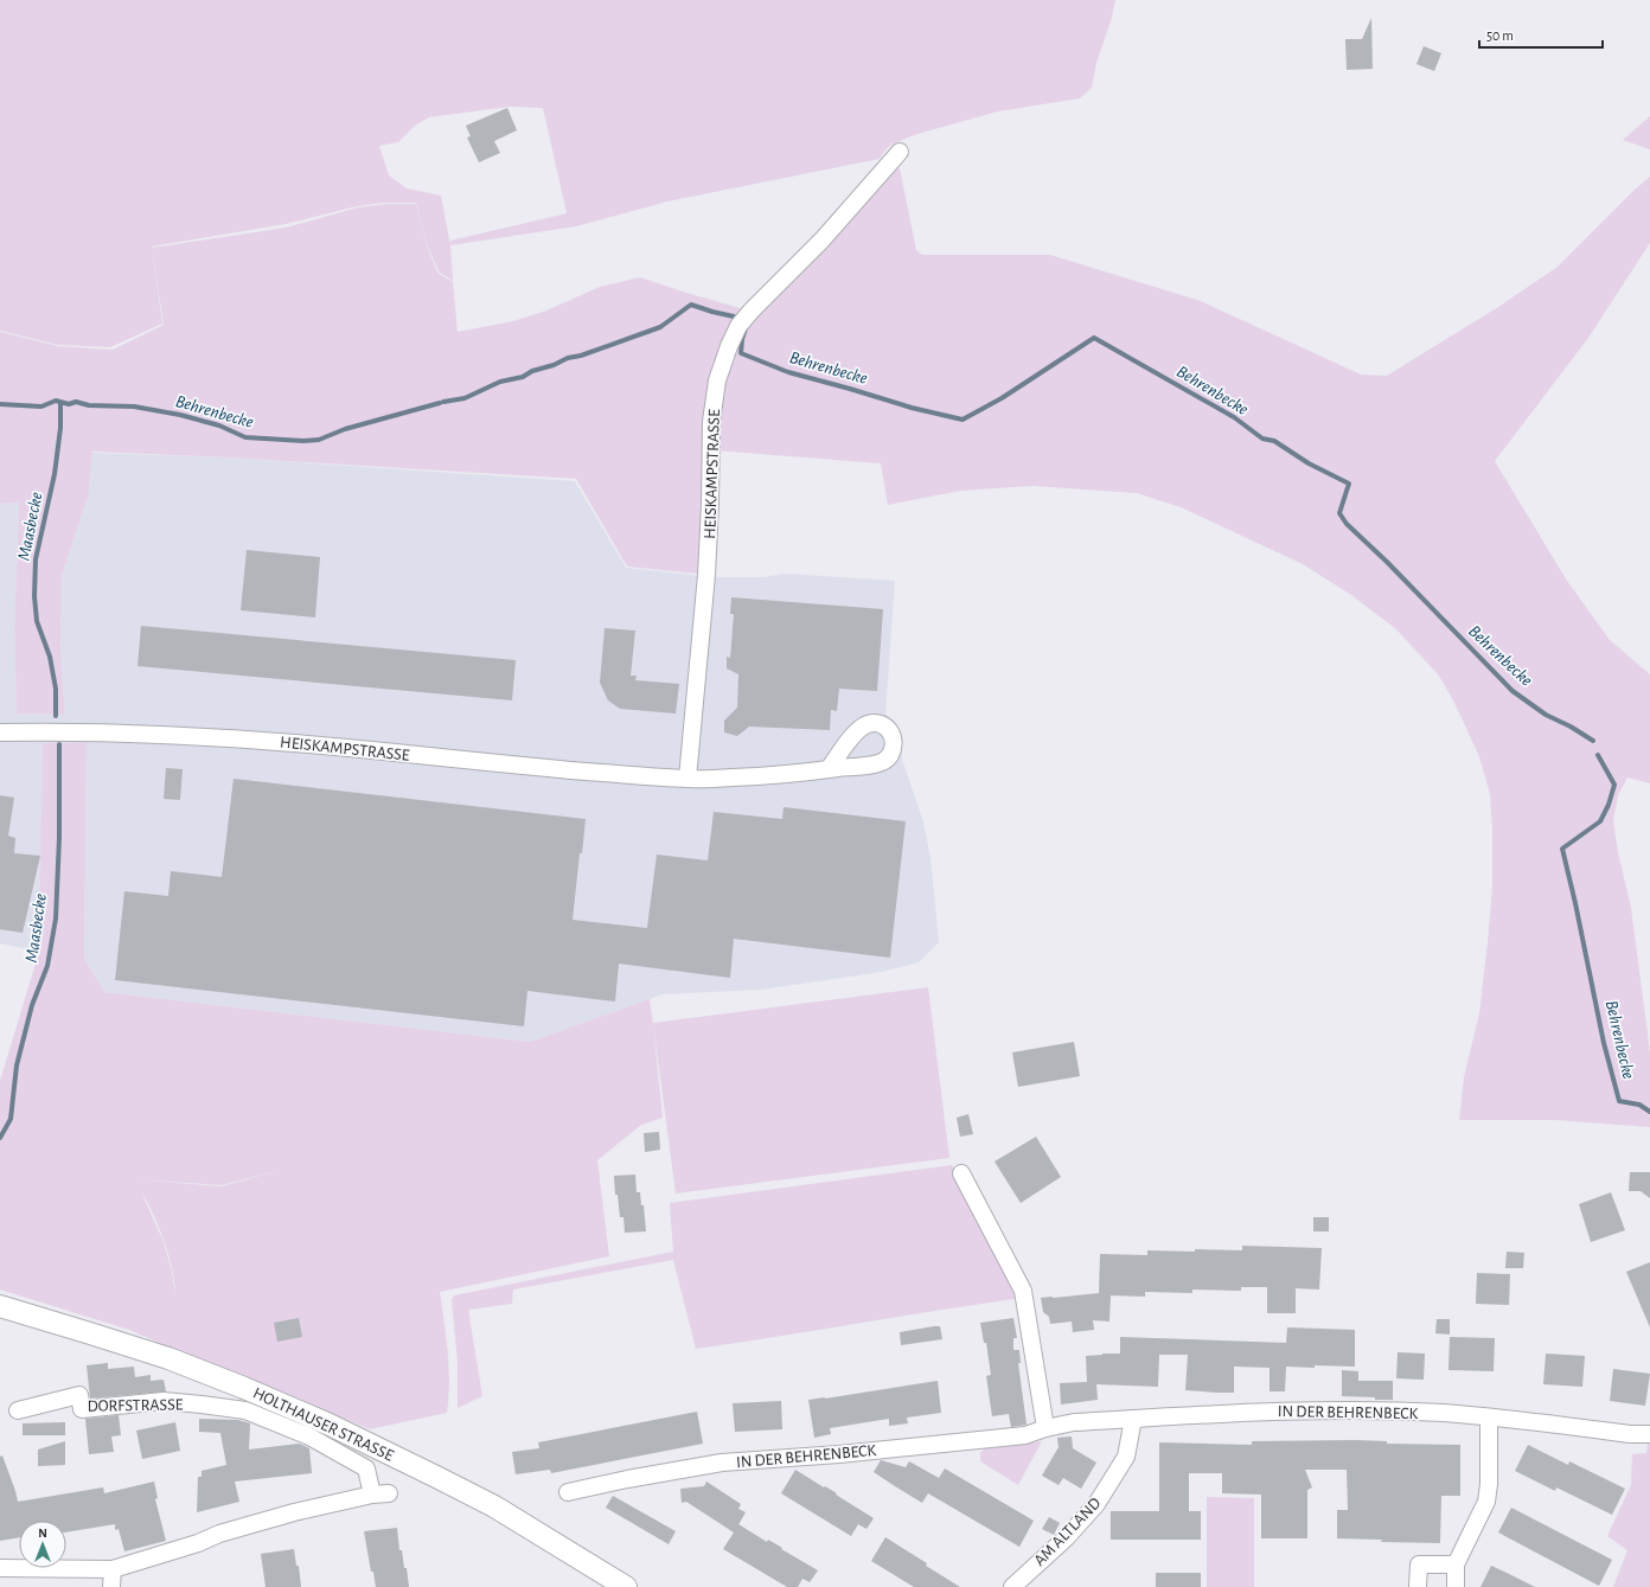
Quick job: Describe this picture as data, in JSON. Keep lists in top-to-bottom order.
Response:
{
  "streets": {
    "street": [
      "HEISKAMPSTRASSE",
      "DORFSTRASSE",
      "IN DER BEHRENBECK",
      "HOLTHAUSER STRASSE",
      "AM ALTLAND"
    ]
  },
  "crossings": [
    ["IN DER BEHRENBECK", "AM ALTLAND"]
  ],
  "water": ["Behrenbecke", "Maasbecke"],
  "scale_bar": "50 m",
  "north": "top"
}
